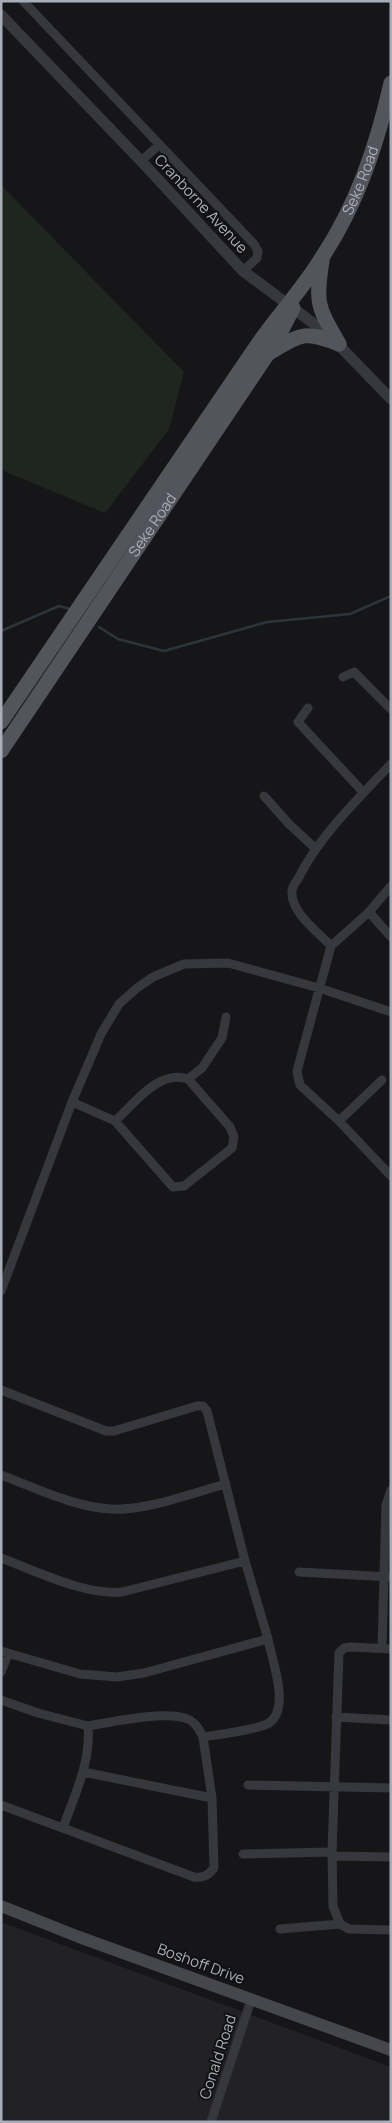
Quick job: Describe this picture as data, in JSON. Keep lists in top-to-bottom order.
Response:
{
  "streets": {
    "main road": ["Seke Road", "Boshoff Drive"],
    "street": ["Cranborne Avenue", "Conald Road"]
  },
  "crossings": [
    ["Seke Road", "Cranborne Avenue"],
    ["Boshoff Drive", "Conald Road"]
  ]
}
